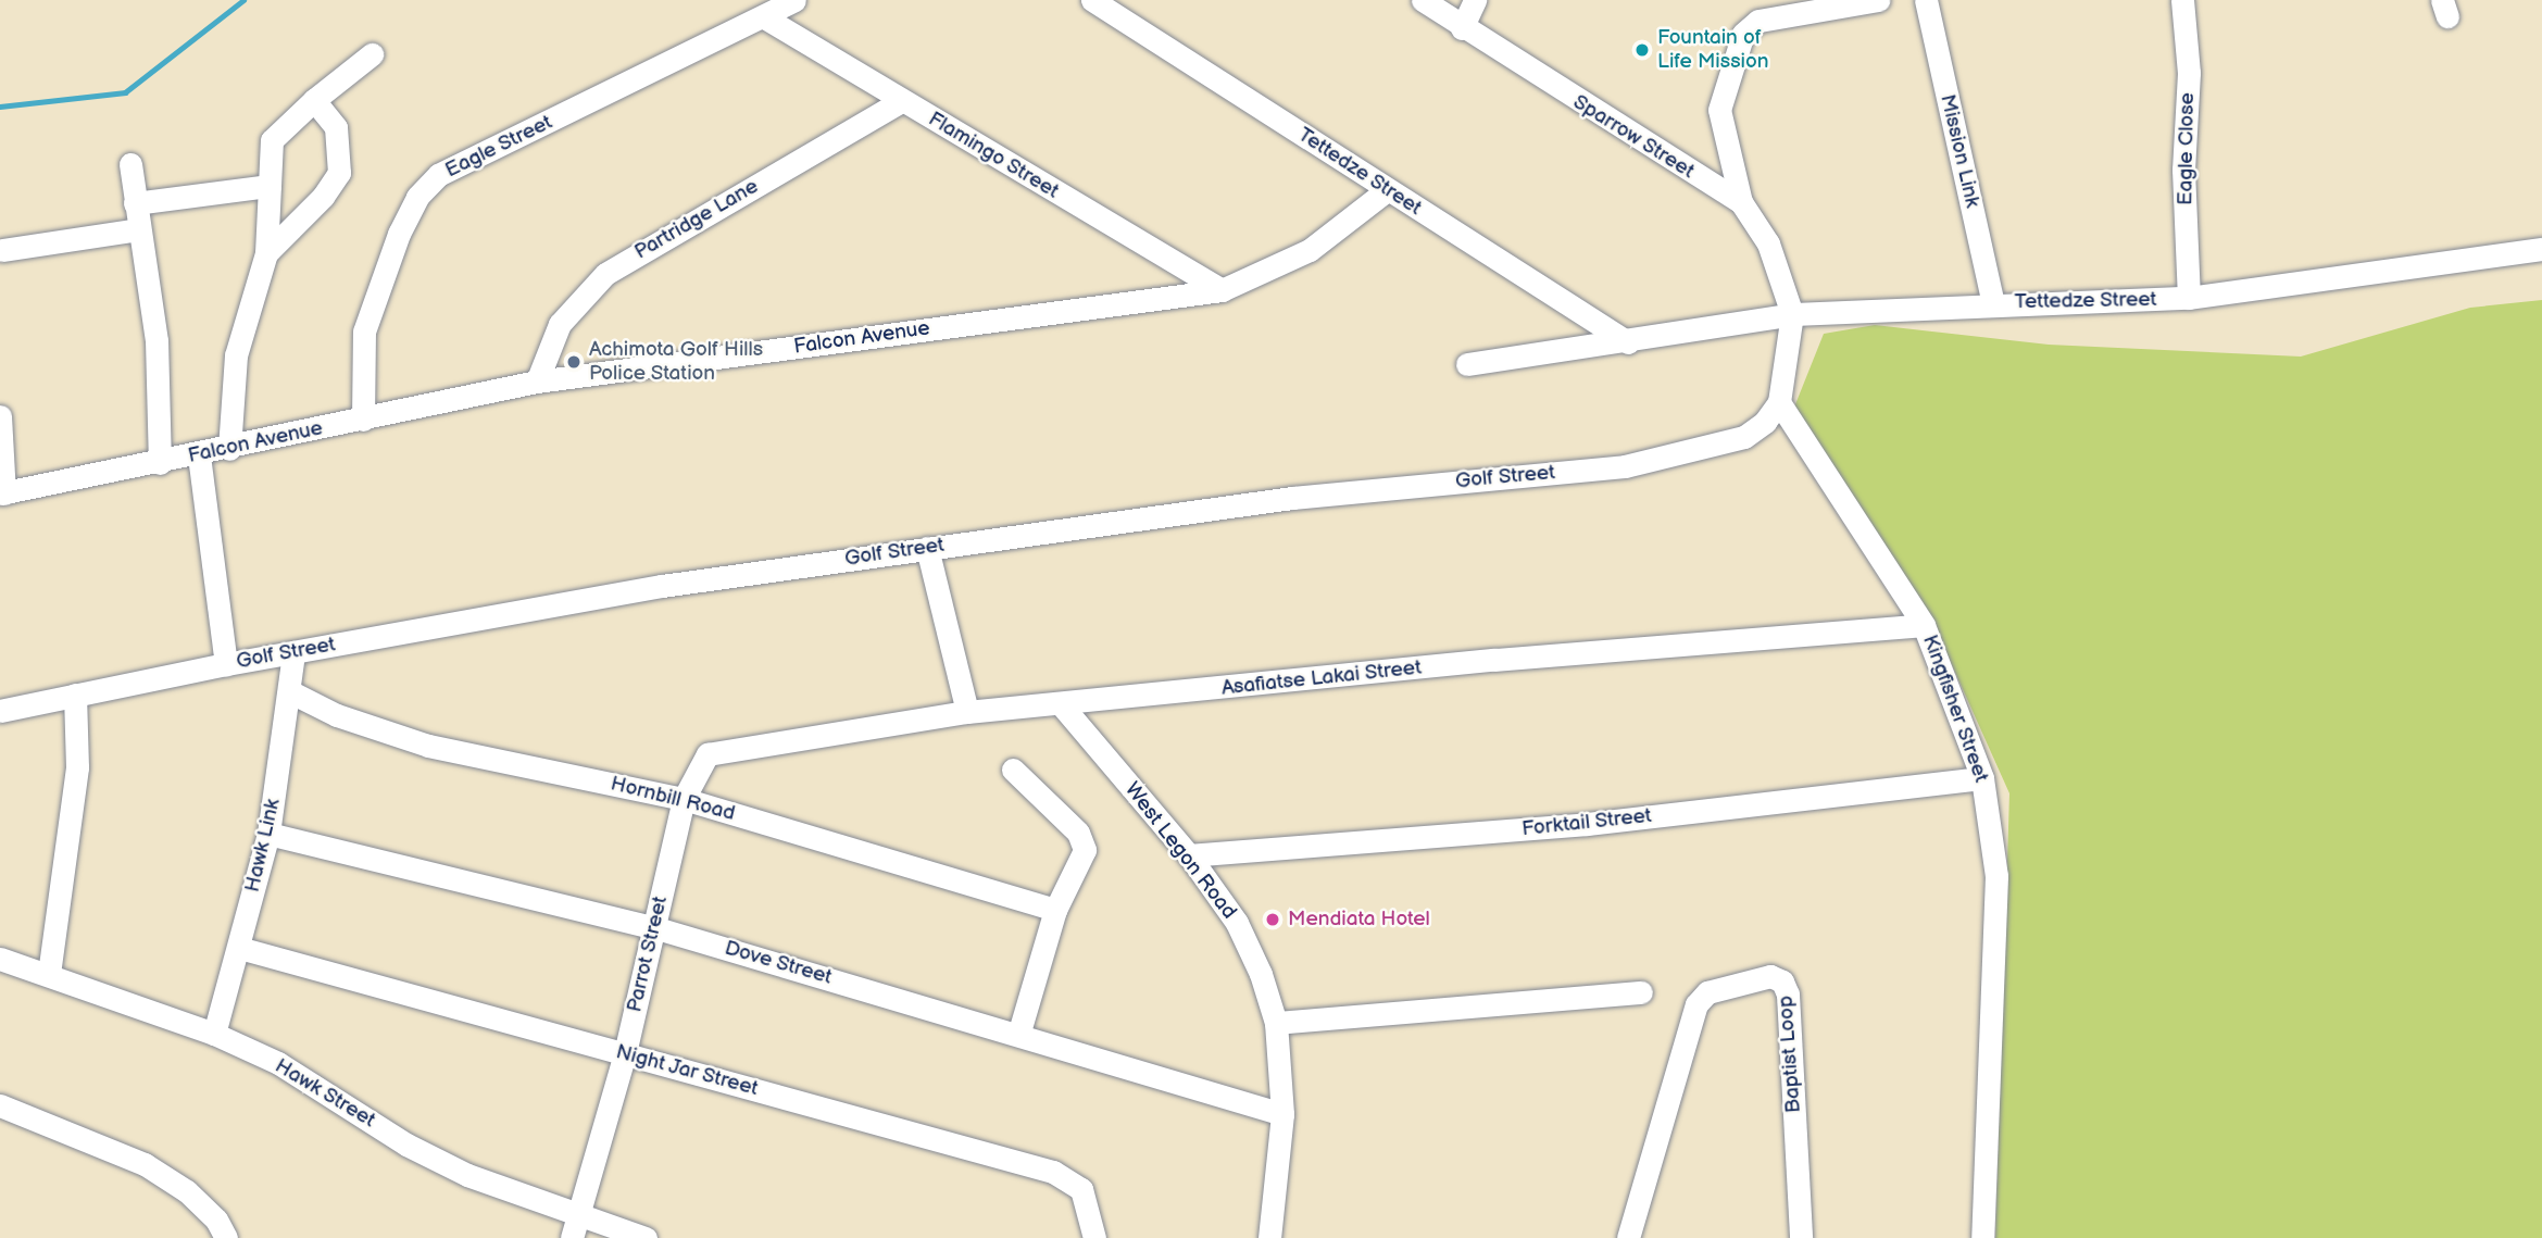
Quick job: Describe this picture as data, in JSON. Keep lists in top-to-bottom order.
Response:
{
  "streets": {
    "street": [
      "Sparrow Street",
      "Eagle Street",
      "Eagle Close",
      "Mission Link",
      "Flamingo Street",
      "Tettedze Street",
      "Partridge Lane",
      "Falcon Avenue",
      "Golf Street",
      "Asafiatse Lakai Street",
      "Kingfisher Street",
      "Hornbill Road",
      "Forktail Street",
      "Hawk Link",
      "West Legon Road",
      "Parrot Street",
      "Dove Street",
      "Baptist Loop",
      "Night Jar Street",
      "Hawk Street"
    ]
  },
  "crossings": [
    ["Sparrow Street", "Tettedze Street"],
    ["Eagle Street", "Flamingo Street"],
    ["Eagle Street", "Falcon Avenue"],
    ["Eagle Close", "Tettedze Street"],
    ["Mission Link", "Tettedze Street"],
    ["Flamingo Street", "Partridge Lane"],
    ["Flamingo Street", "Falcon Avenue"],
    ["Tettedze Street", "Falcon Avenue"],
    ["Partridge Lane", "Falcon Avenue"],
    ["Golf Street", "Kingfisher Street"],
    ["Golf Street", "Hawk Link"],
    ["Asafiatse Lakai Street", "Kingfisher Street"],
    ["Asafiatse Lakai Street", "West Legon Road"],
    ["Asafiatse Lakai Street", "Parrot Street"],
    ["Kingfisher Street", "Forktail Street"],
    ["Hornbill Road", "Hawk Link"],
    ["Hornbill Road", "Parrot Street"],
    ["Forktail Street", "West Legon Road"],
    ["Hawk Link", "Dove Street"],
    ["Hawk Link", "Night Jar Street"],
    ["Hawk Link", "Hawk Street"],
    ["West Legon Road", "Dove Street"],
    ["Parrot Street", "Dove Street"],
    ["Parrot Street", "Night Jar Street"],
    ["Parrot Street", "Hawk Street"]
  ],
  "places": ["Fountain of Life Mission", "Achimota Golf Hills Police Station", "Mendiata Hotel"]
}
